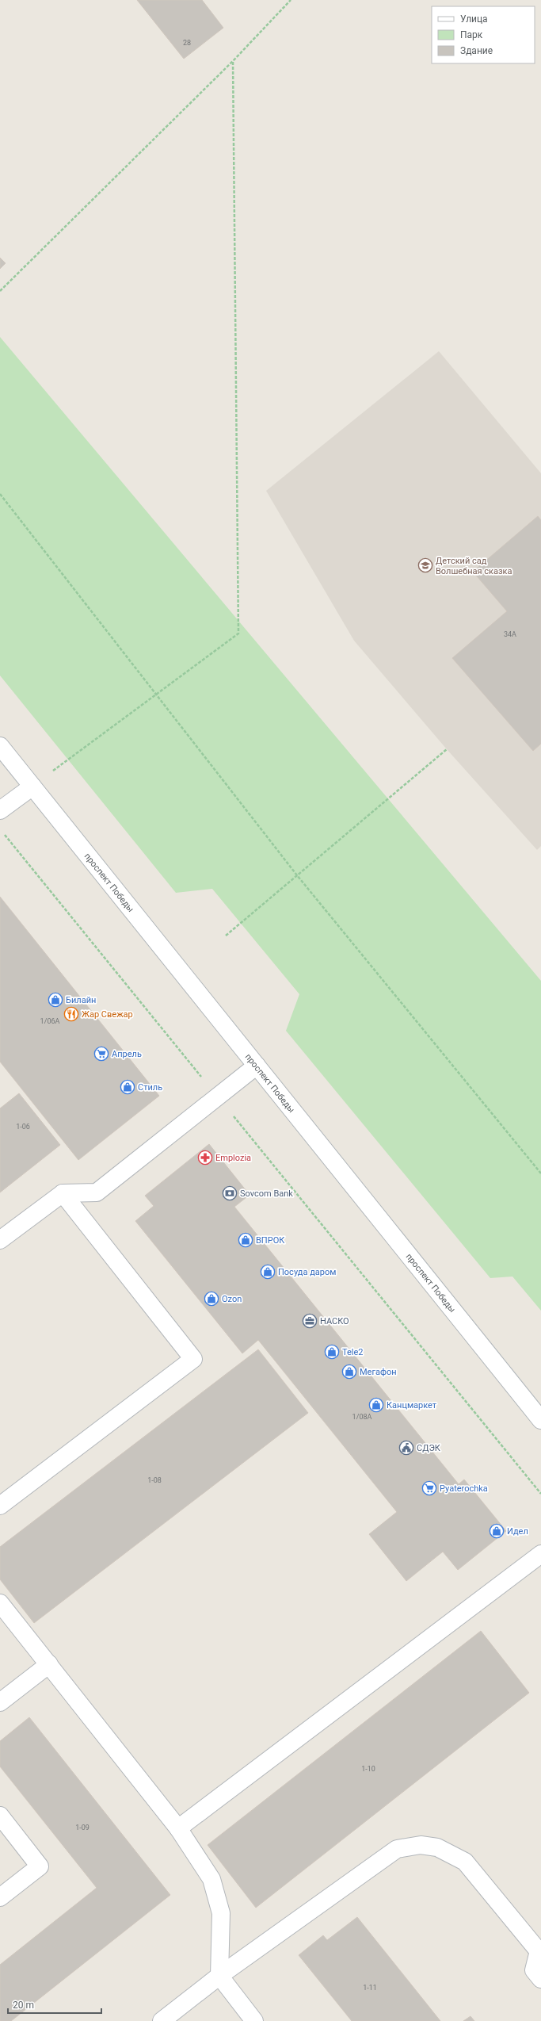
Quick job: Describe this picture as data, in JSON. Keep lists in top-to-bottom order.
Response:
{
  "streets": {
    "main road": ["проспект Победы"]
  },
  "places": {
    "school or university": ["Детский сад Волшебная сказка"],
    "shop": [
      "Билайн",
      "Стиль",
      "ВПРОК",
      "Посуда даром",
      "Ozon",
      "Tele2",
      "Мегафон",
      "Канцмаркет",
      "Идел"
    ],
    "restaurant": ["Жар Свежар"],
    "supermarket": ["Апрель", "Pyaterochka"],
    "pharmacy": ["Emplozia"],
    "bank": ["Sovcom Bank"],
    "office": ["НАСКО"],
    "public building": ["СДЭК"]
  },
  "house_numbers": [
    "28",
    "34А",
    "1/06А",
    "1-06",
    "1/08А",
    "1-08",
    "1-10",
    "1-09",
    "1-11"
  ],
  "legend": ["Улица", "Парк", "Здание"],
  "scale_bar": "20 m"
}
